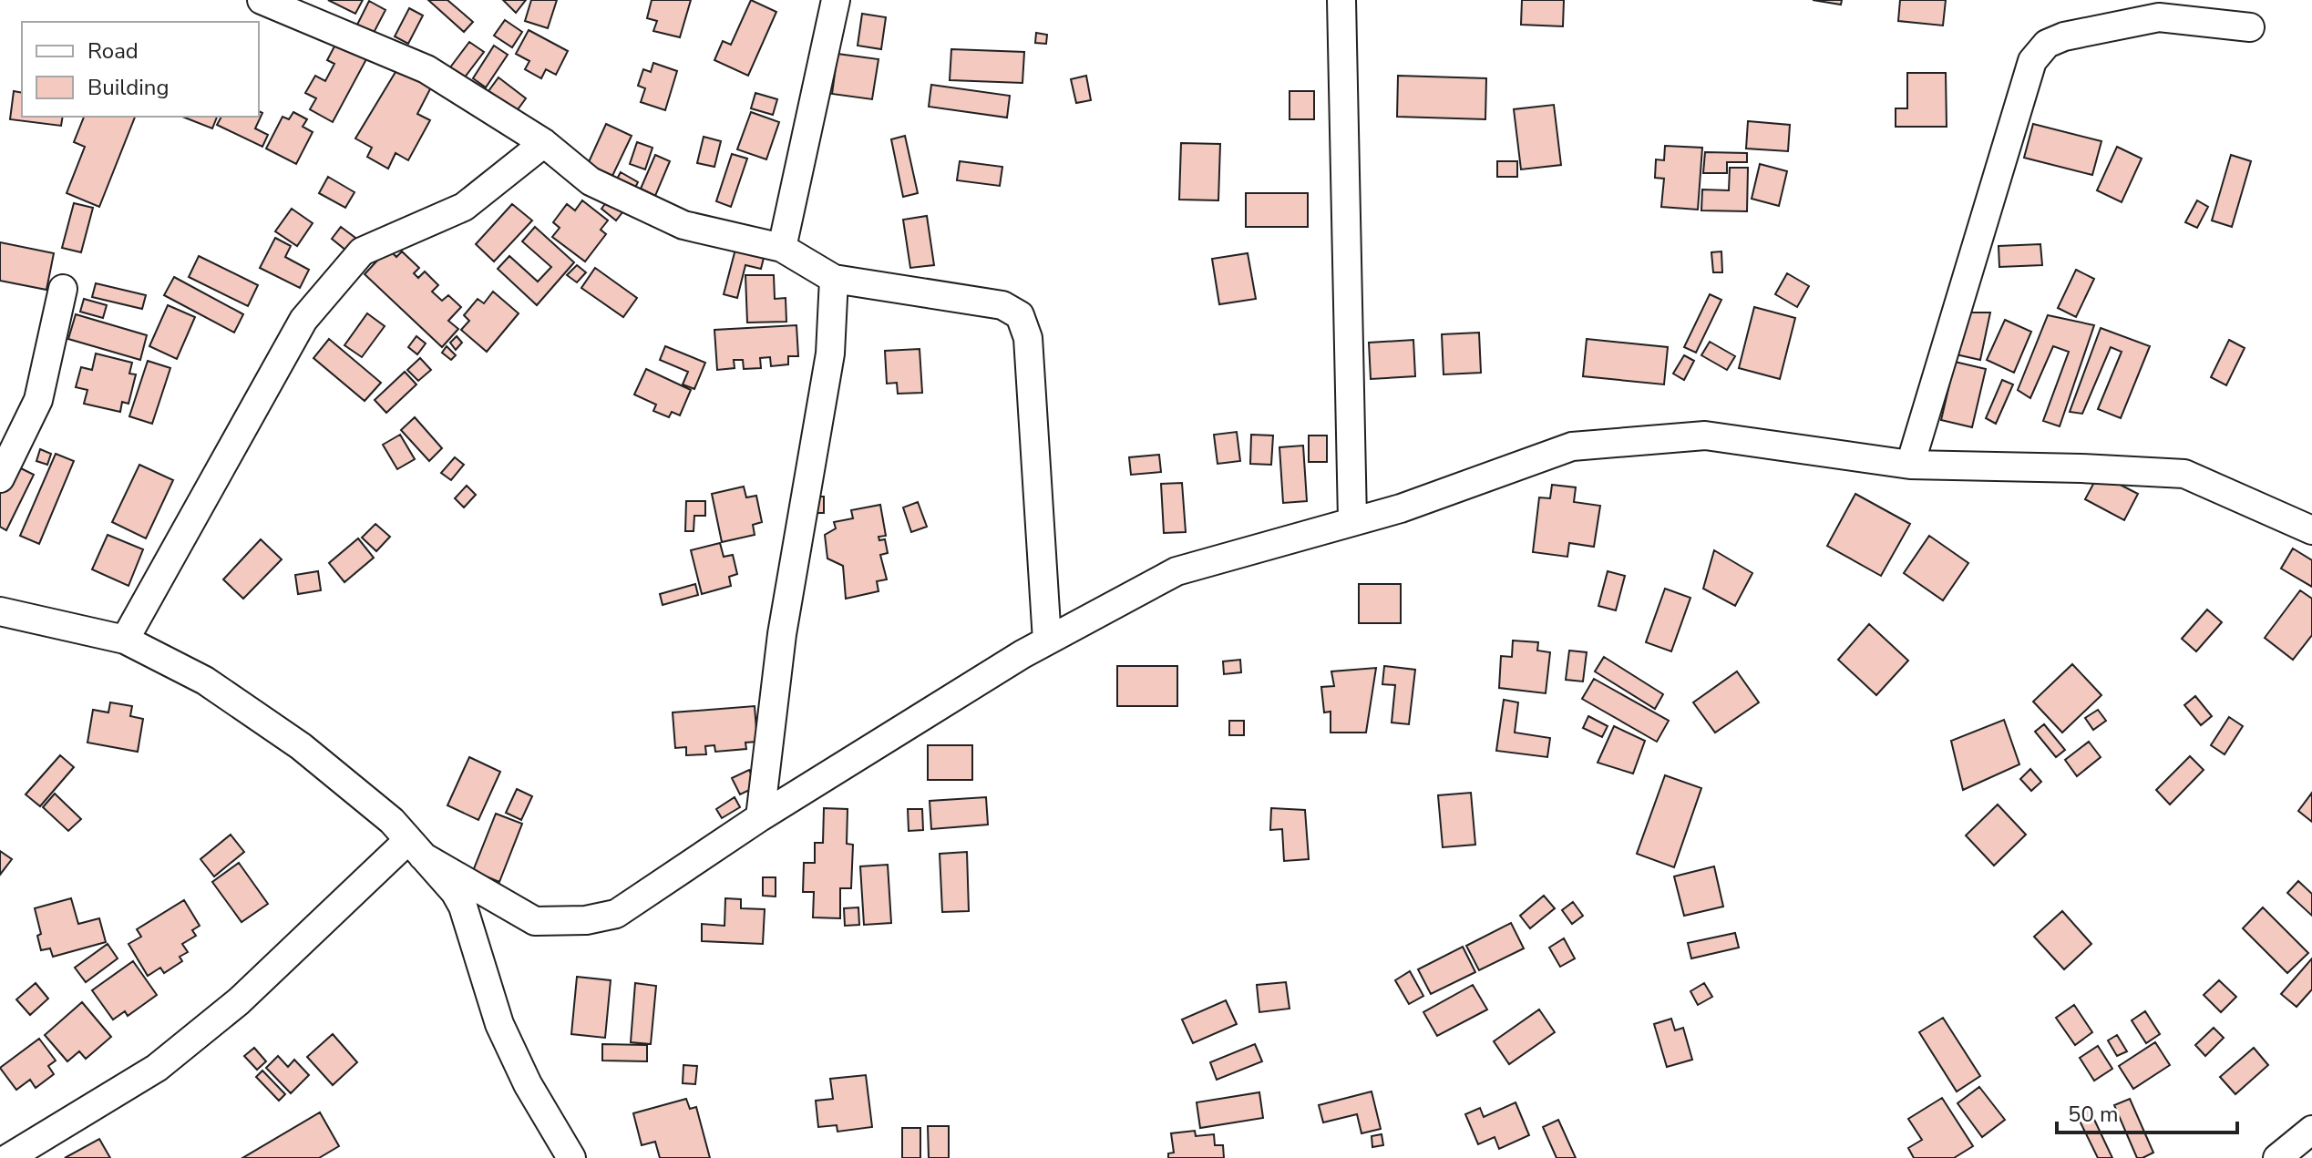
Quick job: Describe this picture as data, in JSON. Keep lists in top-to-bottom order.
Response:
{
  "legend": ["Road", "Building"],
  "scale_bar": "50 m"
}
